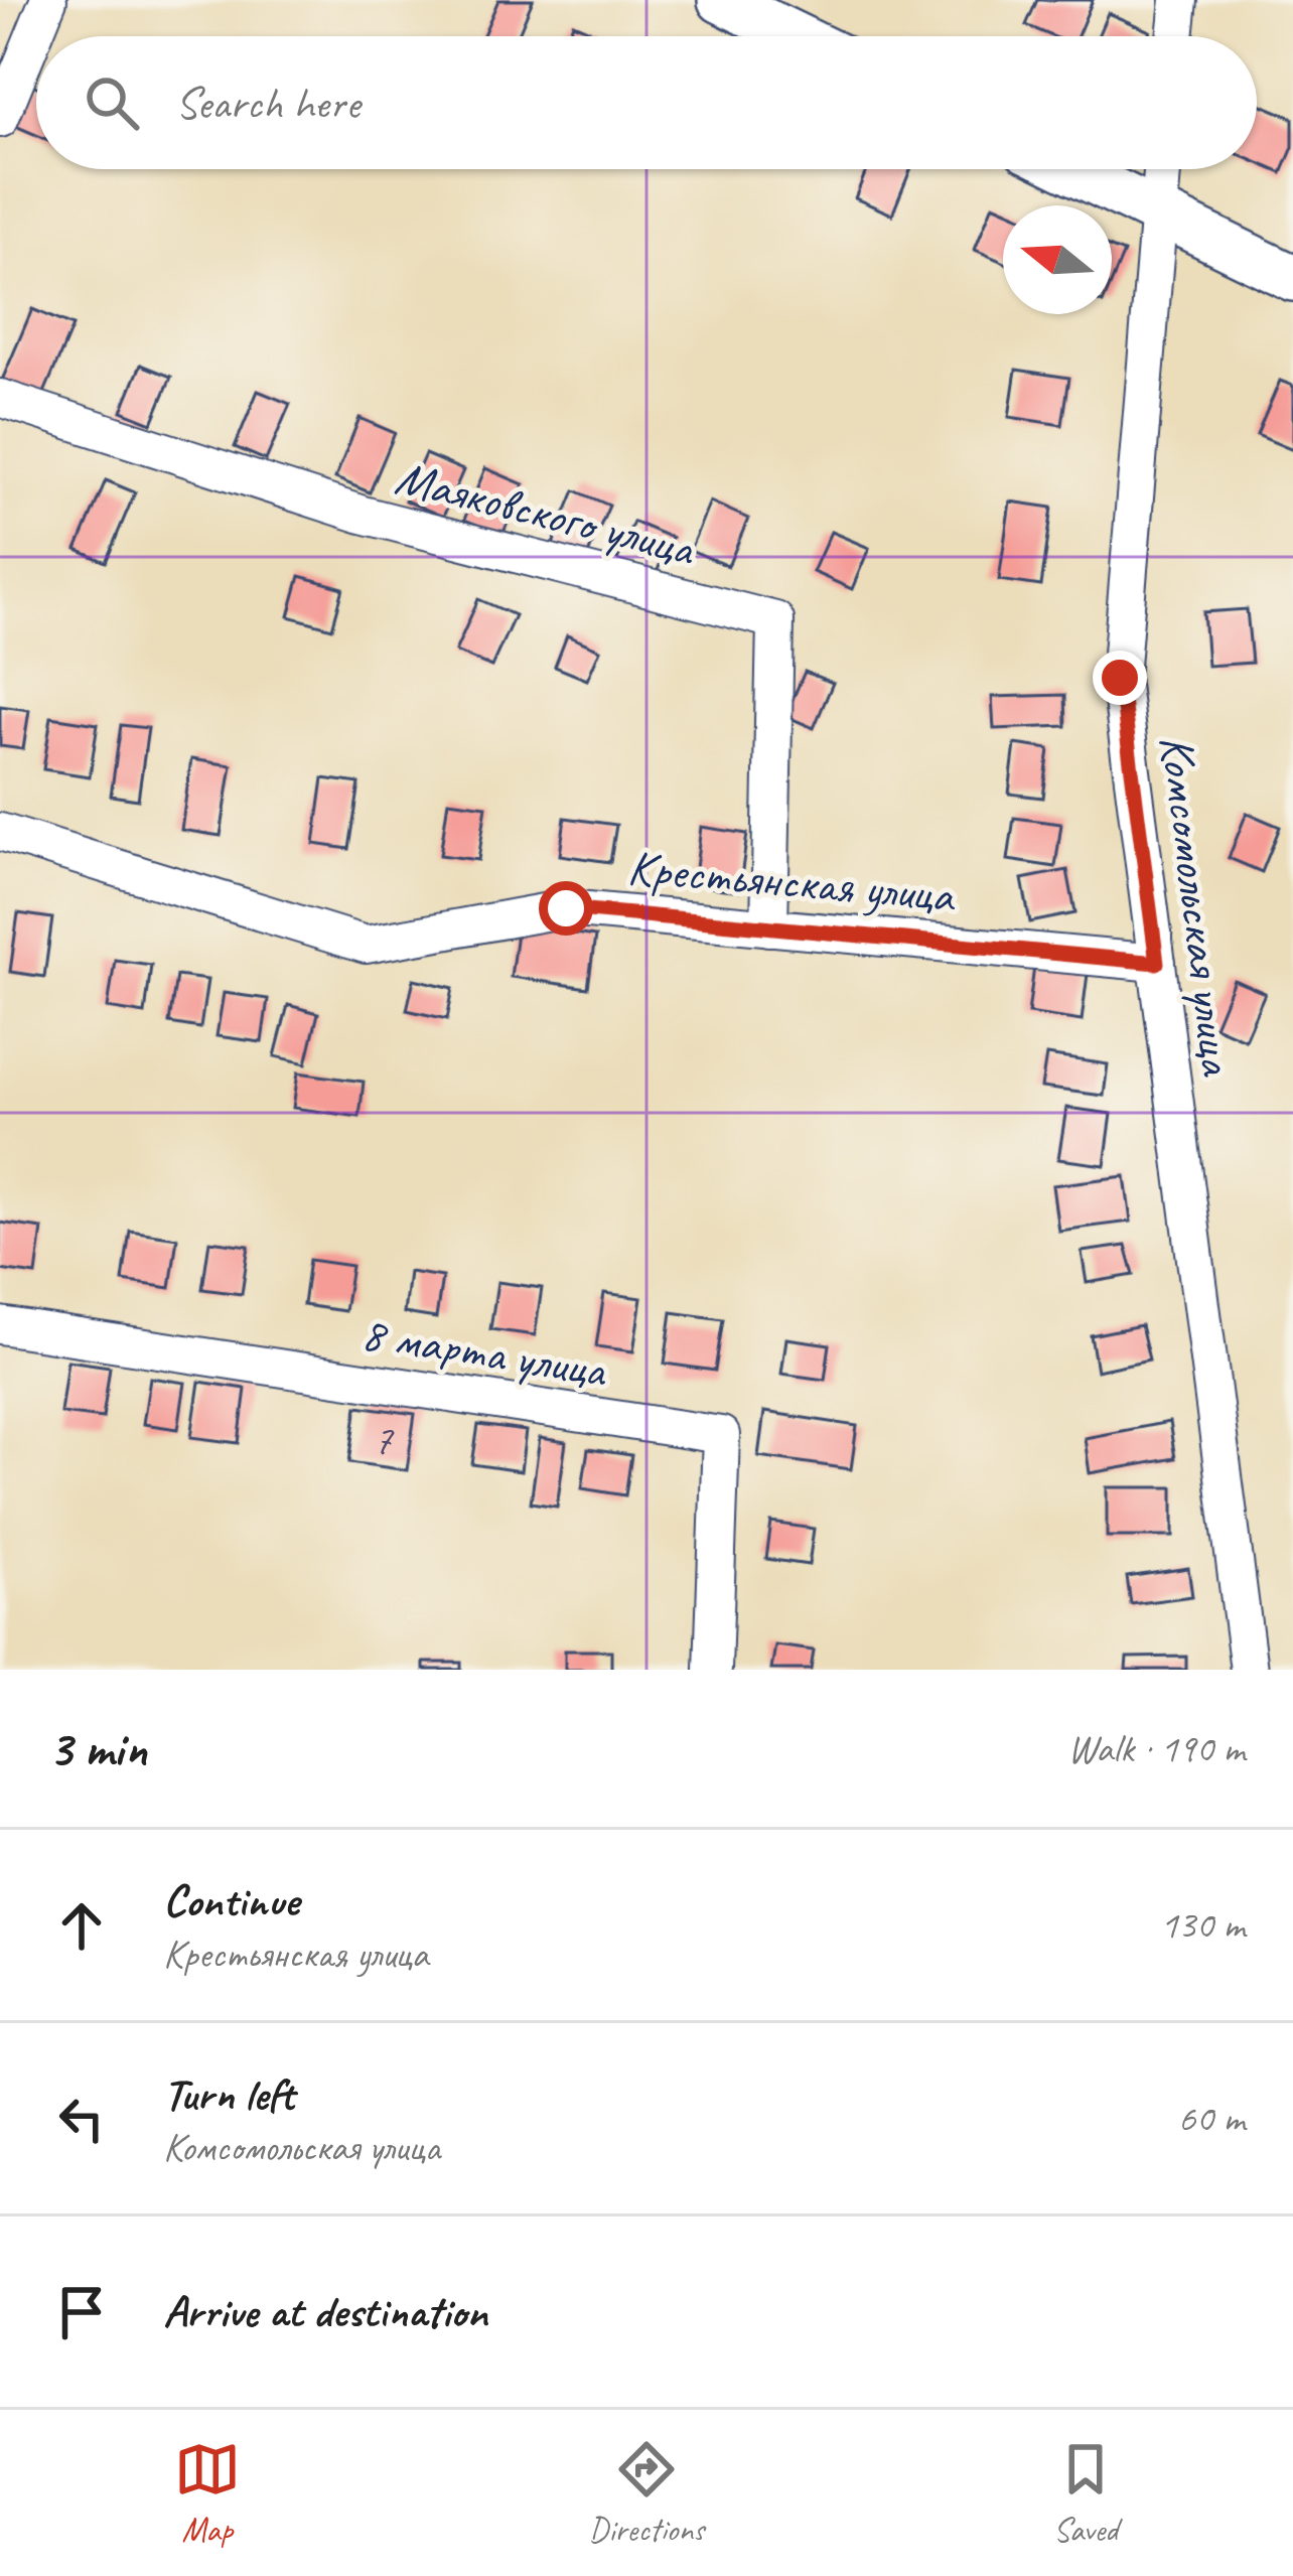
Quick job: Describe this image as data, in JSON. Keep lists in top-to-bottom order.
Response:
{
  "streets": {
    "street": [
      "Маяковского улица",
      "Крестьянская улица",
      "Комсомольская улица",
      "8 марта улица"
    ]
  },
  "crossings": [
    ["Маяковского улица", "Крестьянская улица"],
    ["Крестьянская улица", "Комсомольская улица"]
  ],
  "house_numbers": ["7"],
  "north": "left",
  "page": {
    "search": "Search here",
    "heading": ["3 min", "Walk · 190 m"],
    "list": [
      ["Continue", "Крестьянская улица", "130 m"],
      ["Turn left", "Комсомольская улица", "60 m"],
      "Arrive at destination"
    ],
    "nav": ["Map", "Directions", "Saved"]
  }
}
